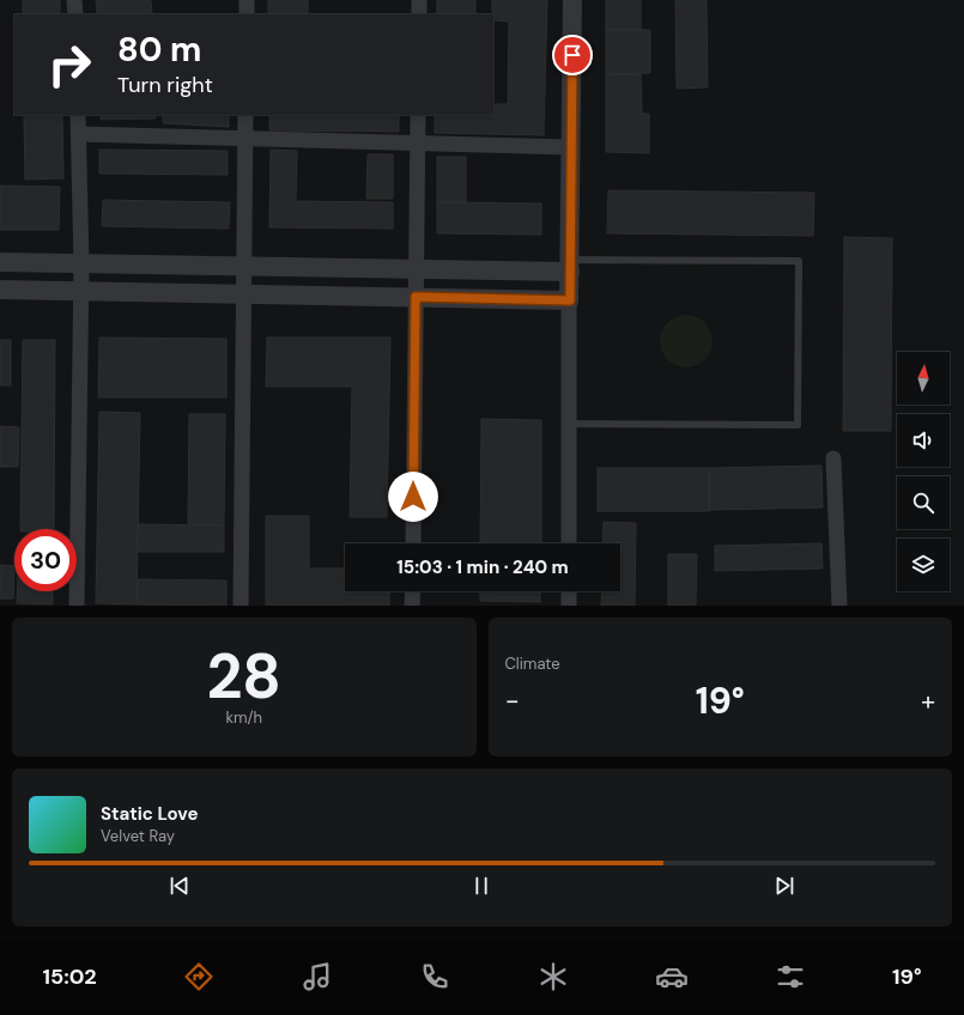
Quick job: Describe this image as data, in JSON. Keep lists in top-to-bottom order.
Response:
{
  "north": "top",
  "page": {
    "turn": ["80 m", "Turn right"],
    "limit": "30",
    "trip": "15:03 · 1 min · 240 m",
    "tile": [
      ["28", "km/h"],
      "Climate"
    ],
    "heat": ["−", "19°", "+"],
    "song": ["Static Love", "Velvet Ray"],
    "tabs": ["15:02", "19°"]
  }
}
